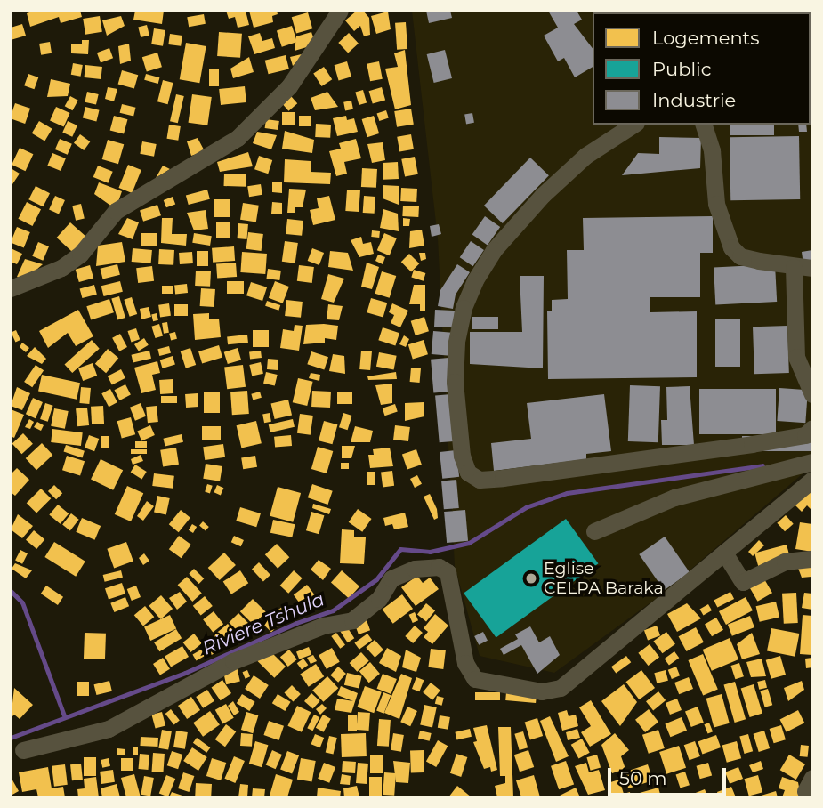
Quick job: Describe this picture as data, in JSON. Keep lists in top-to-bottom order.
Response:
{
  "water": ["Riviere Tshula"],
  "places": ["Eglise CELPA Baraka"],
  "legend": ["Logements", "Public", "Industrie"],
  "scale_bar": "50 m"
}
